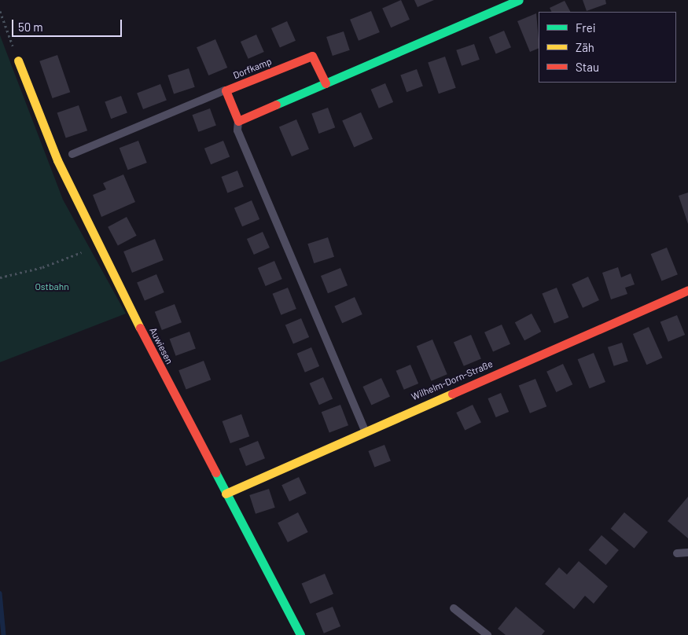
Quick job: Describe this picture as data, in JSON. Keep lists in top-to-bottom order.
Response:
{
  "streets": {
    "street": ["Dorfkamp", "Auwiesen", "Wilhelm-Dorn-Straße"]
  },
  "crossings": [
    ["Auwiesen", "Wilhelm-Dorn-Straße"]
  ],
  "parks": ["Ostbahn"],
  "legend": ["Frei", "Zäh", "Stau"],
  "scale_bar": "50 m"
}
